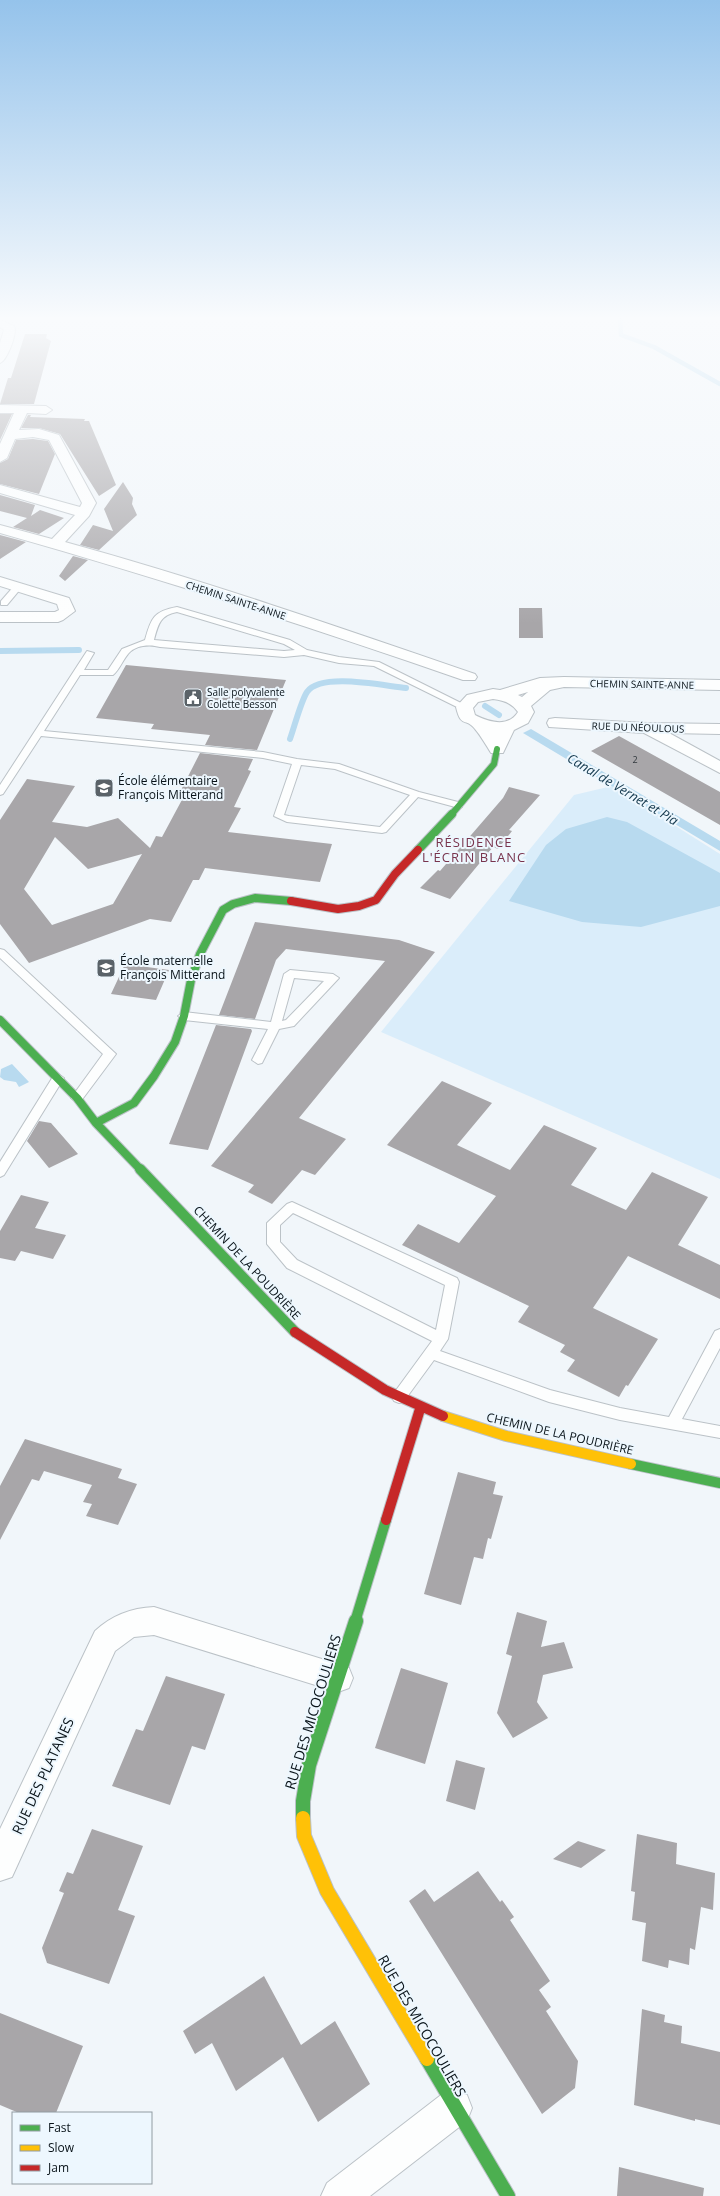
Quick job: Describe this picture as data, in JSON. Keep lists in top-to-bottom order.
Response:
{
  "streets": {
    "street": [
      "CHEMIN SAINTE-ANNE",
      "RUE DU NÉOULOUS",
      "CHEMIN DE LA POUDRIÈRE",
      "RUE DES MICOCOULIERS",
      "RUE DES PLATANES"
    ]
  },
  "crossings": [
    ["CHEMIN SAINTE-ANNE", "RUE DU NÉOULOUS"],
    ["CHEMIN DE LA POUDRIÈRE", "RUE DES MICOCOULIERS"],
    ["RUE DES MICOCOULIERS", "RUE DES PLATANES"]
  ],
  "districts": ["RÉSIDENCE L'ÉCRIN BLANC"],
  "water": ["Canal de Vernet et Pia"],
  "places": {
    "public building": ["Salle polyvalente Colette Besson"],
    "school or university": ["École élémentaire François Mitterand", "École maternelle François Mitterand"]
  },
  "house_numbers": ["2"],
  "legend": ["Fast", "Slow", "Jam"]
}
